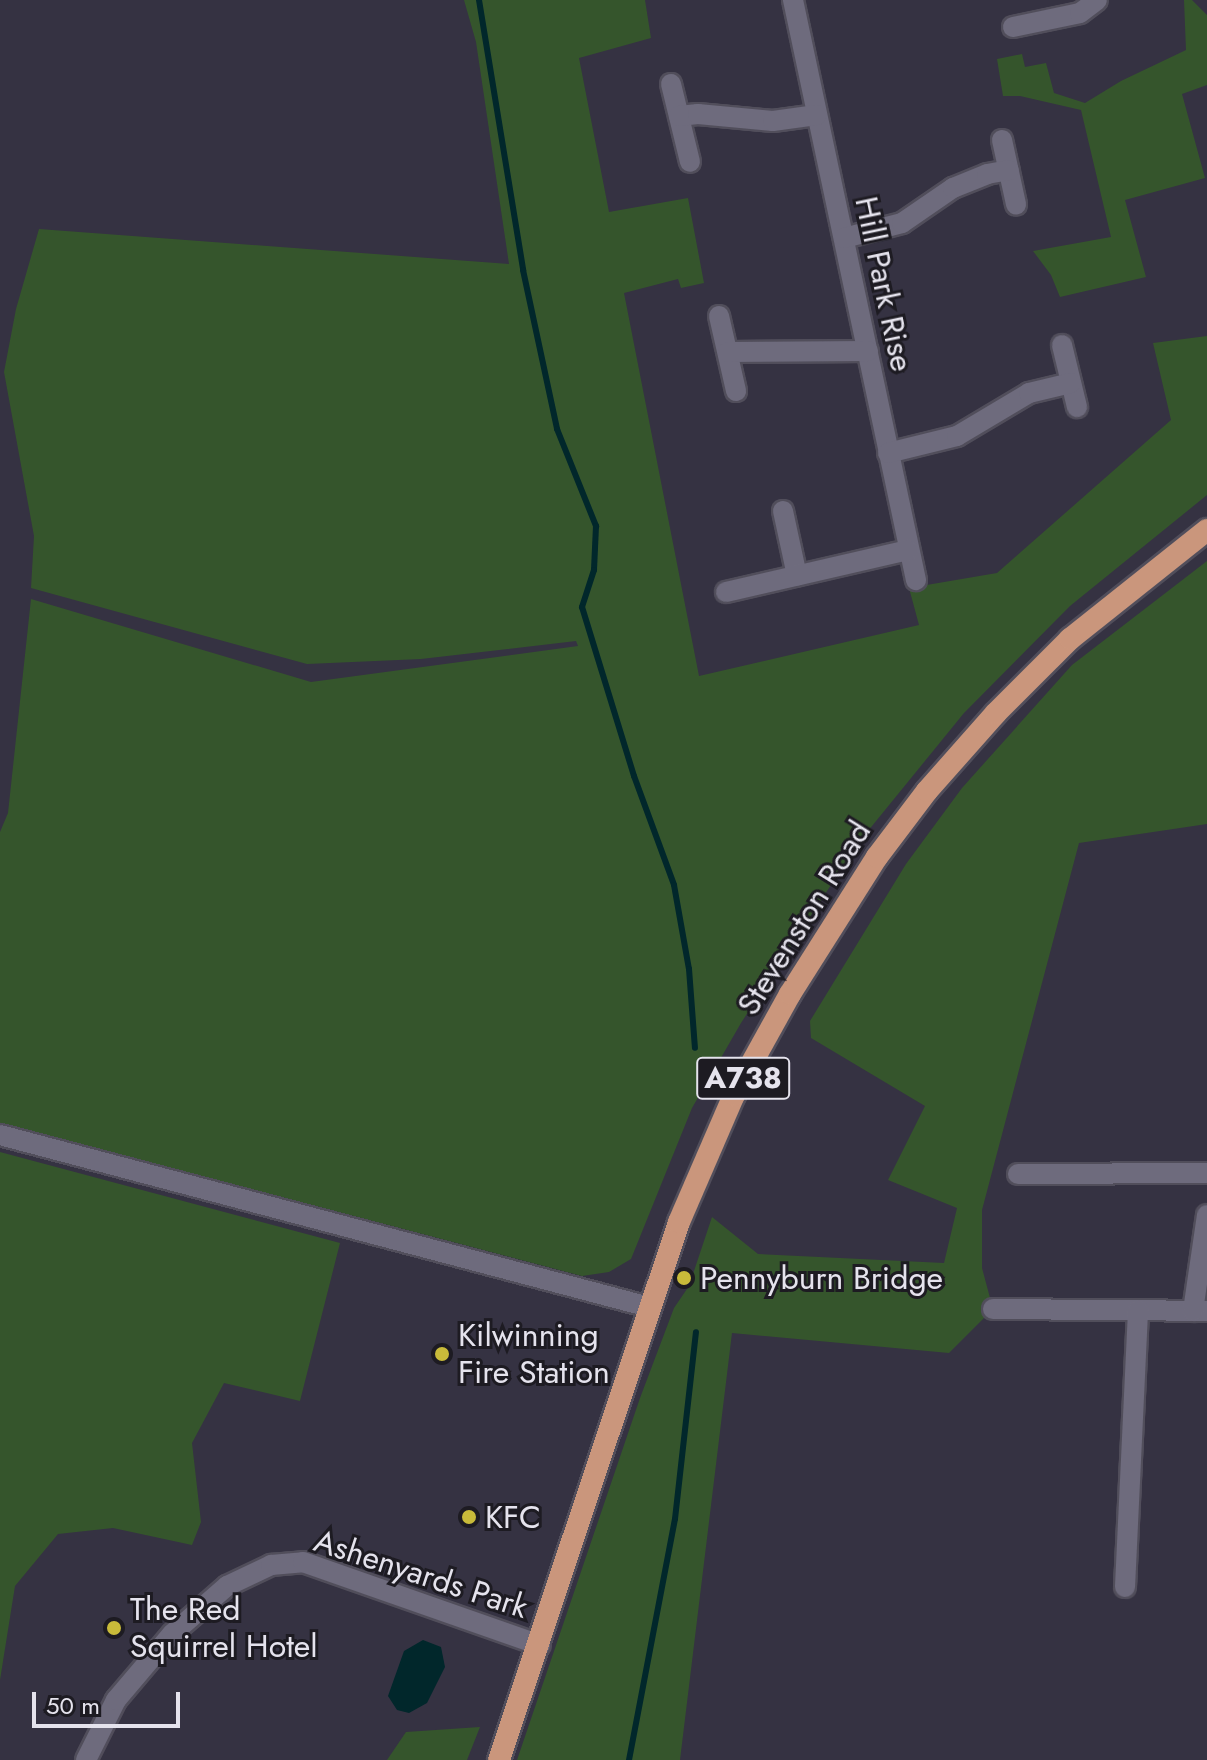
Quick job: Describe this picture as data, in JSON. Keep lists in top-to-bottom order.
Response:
{
  "streets": {
    "highway": ["Stevenston Road", "A738"],
    "street": ["Hill Park Rise", "Ashenyards Park"]
  },
  "crossings": [
    ["Stevenston Road", "Ashenyards Park"]
  ],
  "places": [
    "Pennyburn Bridge",
    "Kilwinning Fire Station",
    "KFC",
    "The Red Squirrel Hotel"
  ],
  "scale_bar": "50 m"
}
